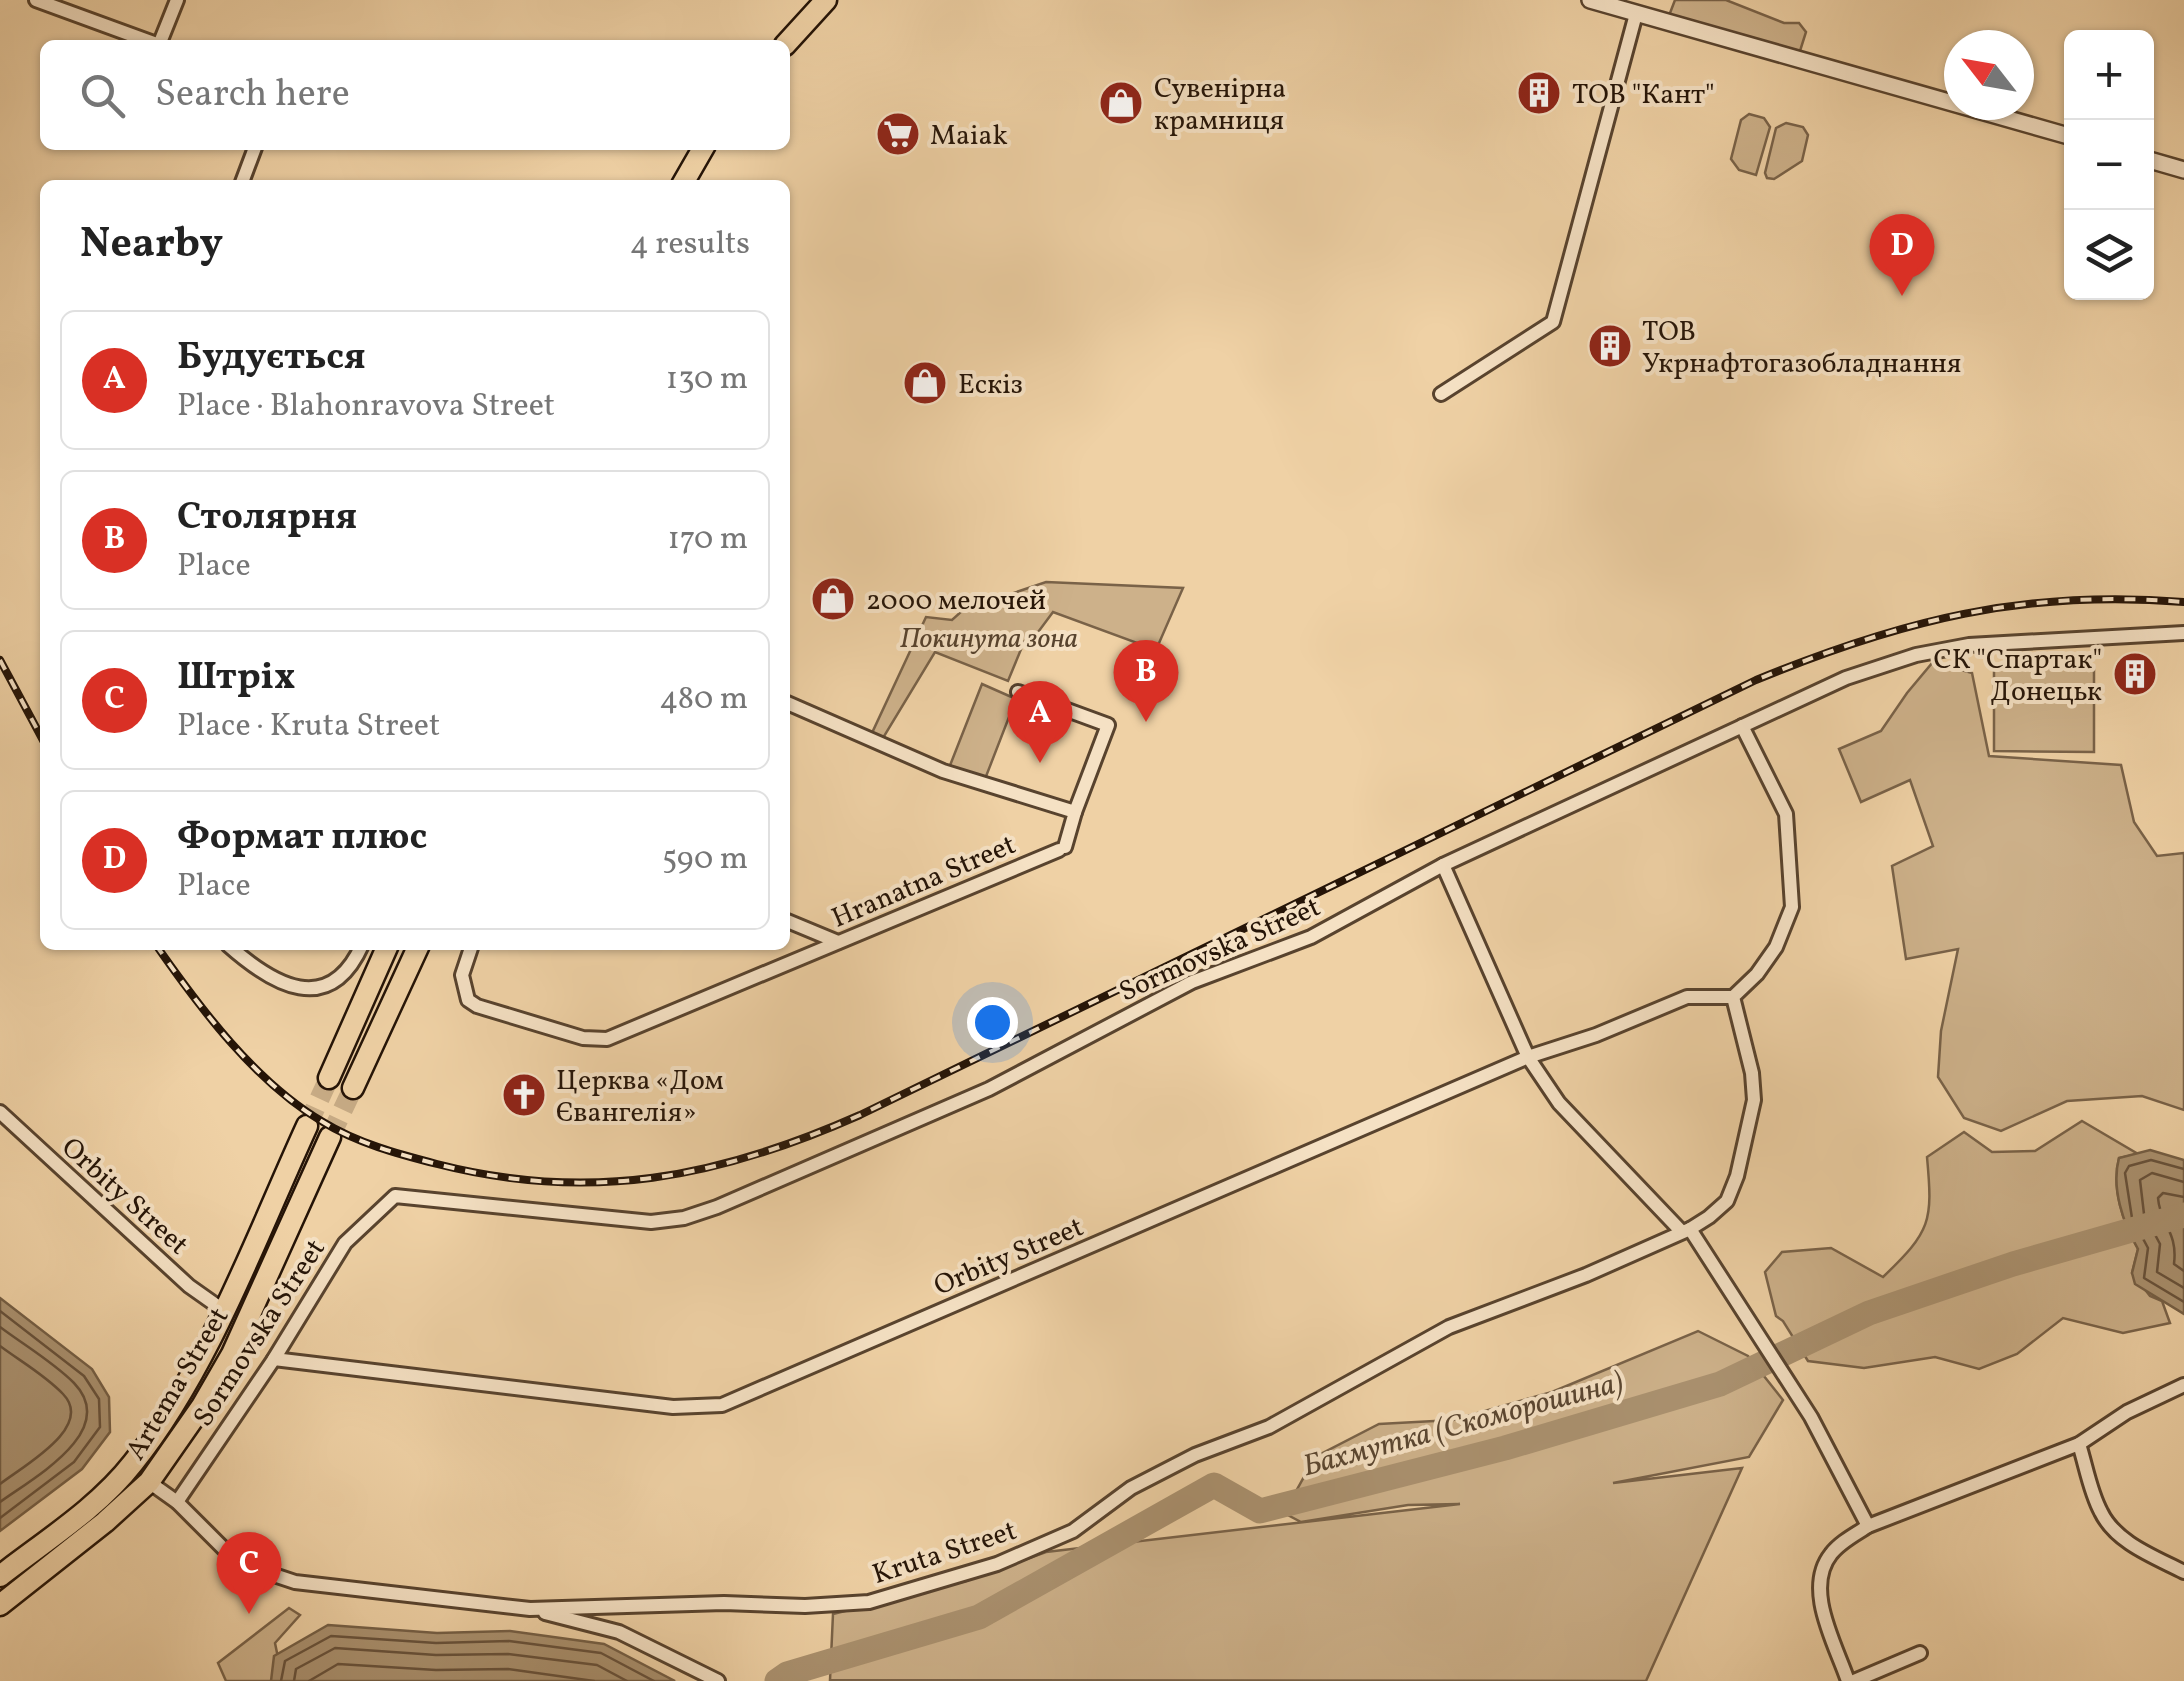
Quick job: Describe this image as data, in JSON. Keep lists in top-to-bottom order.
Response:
{
  "streets": {
    "main road": ["Artema Street"],
    "street": [
      "Hranatna Street",
      "Sormovska Street",
      "Orbity Street",
      "Kruta Street"
    ]
  },
  "crossings": [
    ["Sormovska Street", "Orbity Street"],
    ["Sormovska Street", "Kruta Street"],
    ["Orbity Street", "Artema Street"],
    ["Orbity Street", "Kruta Street"],
    ["Artema Street", "Kruta Street"]
  ],
  "water": ["Бахмутка (Скоморошина)"],
  "parks": ["Покинута зона"],
  "places": {
    "building": ["ТОВ \"Кант\"", "ТОВ Укрнафтогазобладнання", "СК \"Спартак\" Донецьк"],
    "shop": ["Сувенірна крамниця", "Ескіз", "2000 мелочей"],
    "supermarket": ["Maiak"],
    "church": ["Церква «Дом Євангелія»"]
  },
  "north": "top left",
  "page": {
    "map_buttons": ["+", "−"],
    "search": "Search here",
    "heading": ["Nearby", "4 results"],
    "pins": [
      "D",
      "B",
      "A",
      "C"
    ],
    "list": [
      {
        "mark": "A",
        "name": "Будується",
        "note": "Place · Blahonravova Street",
        "value": "130 m"
      },
      {
        "mark": "B",
        "name": "Столярня",
        "note": "Place",
        "value": "170 m"
      },
      {
        "mark": "C",
        "name": "Штріх",
        "note": "Place · Kruta Street",
        "value": "480 m"
      },
      {
        "mark": "D",
        "name": "Формат плюс",
        "note": "Place",
        "value": "590 m"
      }
    ]
  }
}
